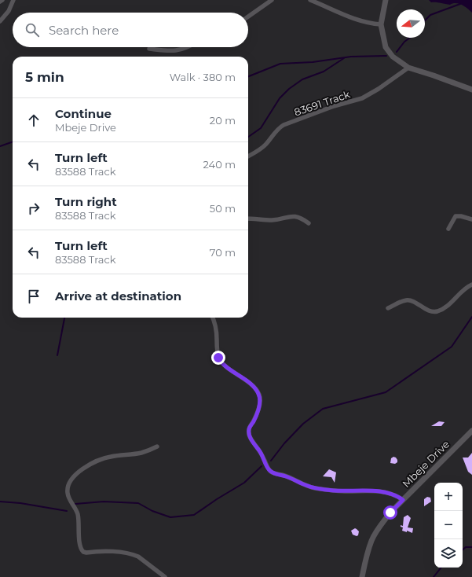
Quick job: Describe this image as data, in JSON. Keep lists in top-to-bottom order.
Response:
{
  "streets": {
    "street": ["83691 Track", "Mbeje Drive"]
  },
  "north": "left",
  "page": {
    "search": "Search here",
    "heading": ["5 min", "Walk · 380 m"],
    "list": [
      ["Continue", "Mbeje Drive", "20 m"],
      ["Turn left", "83588 Track", "240 m"],
      ["Turn right", "83588 Track", "50 m"],
      ["Turn left", "83588 Track", "70 m"],
      "Arrive at destination"
    ],
    "map_buttons": ["+", "−"]
  }
}
